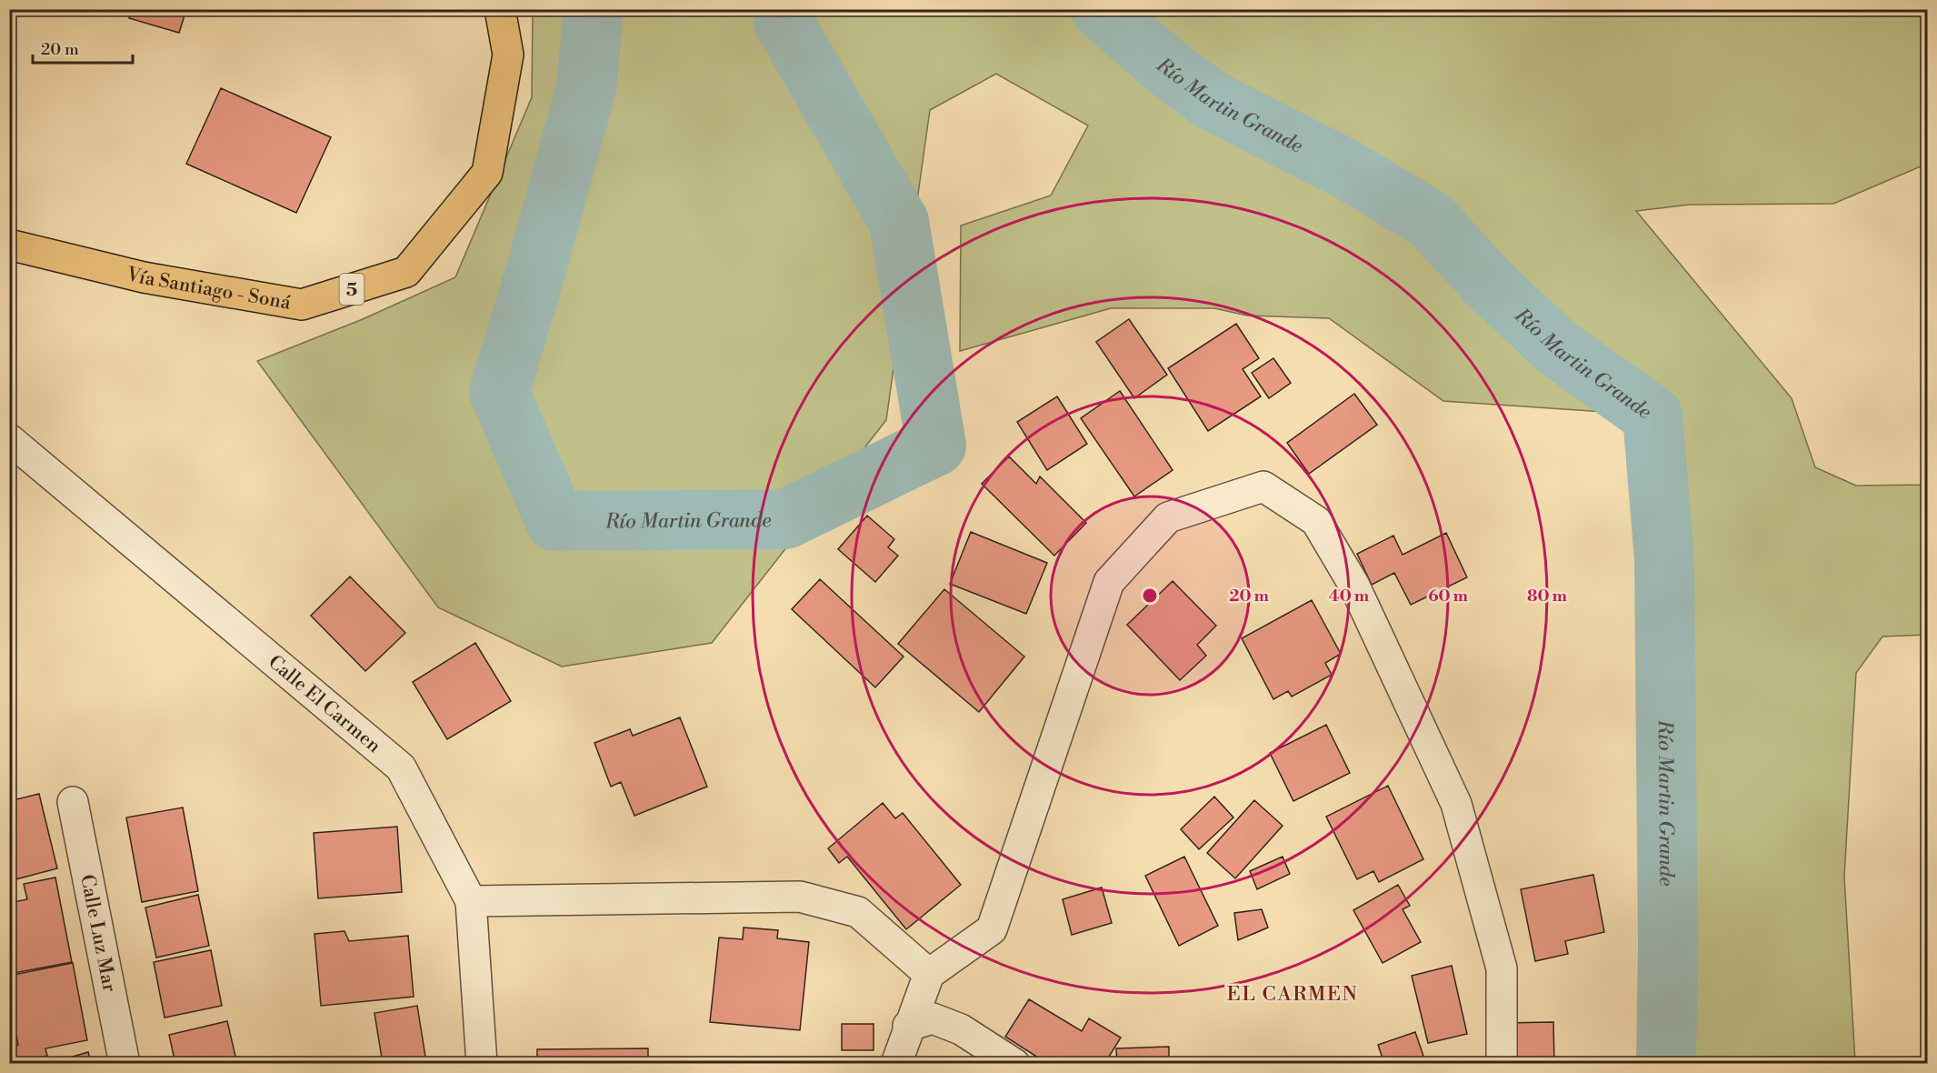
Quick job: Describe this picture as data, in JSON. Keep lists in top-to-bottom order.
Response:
{
  "streets": {
    "main road": ["Vía Santiago - Soná", "5"],
    "street": ["Calle El Carmen", "Calle Luz Mar"]
  },
  "districts": ["EL CARMEN"],
  "water": ["Río Martin Grande"],
  "scale_bar": "20 m",
  "rings": [
    "20 m",
    "40 m",
    "60 m",
    "80 m"
  ]
}
